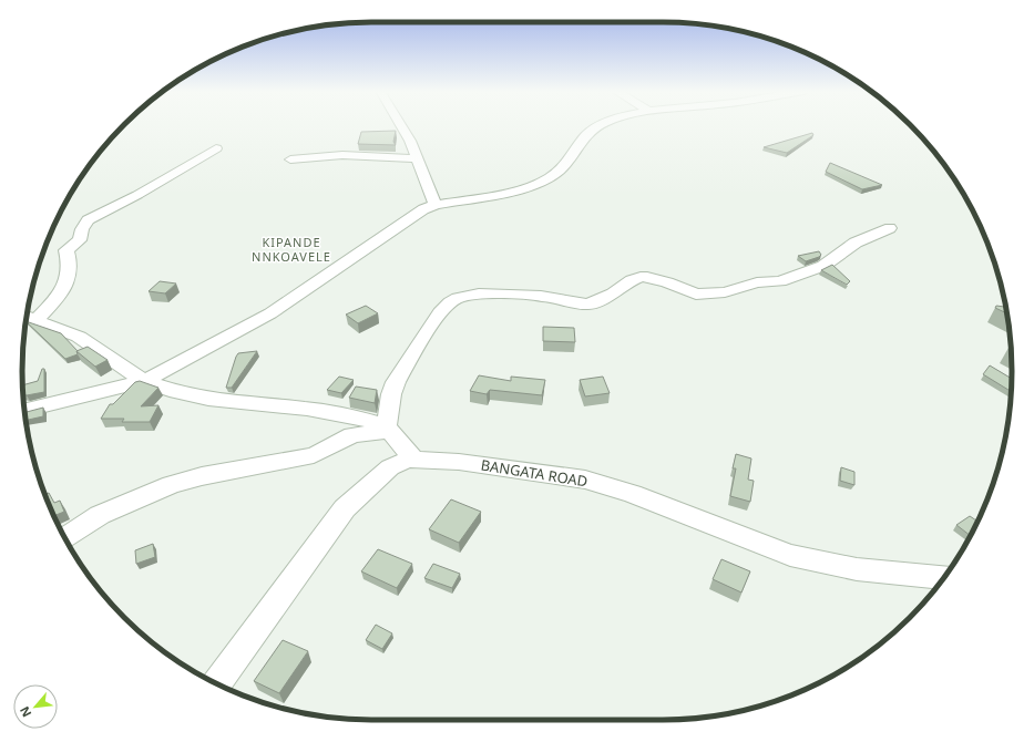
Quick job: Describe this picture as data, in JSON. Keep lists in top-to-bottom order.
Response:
{
  "streets": {
    "street": ["BANGATA ROAD"]
  },
  "districts": ["KIPANDE NNKOAVELE"],
  "north": "bottom left"
}
